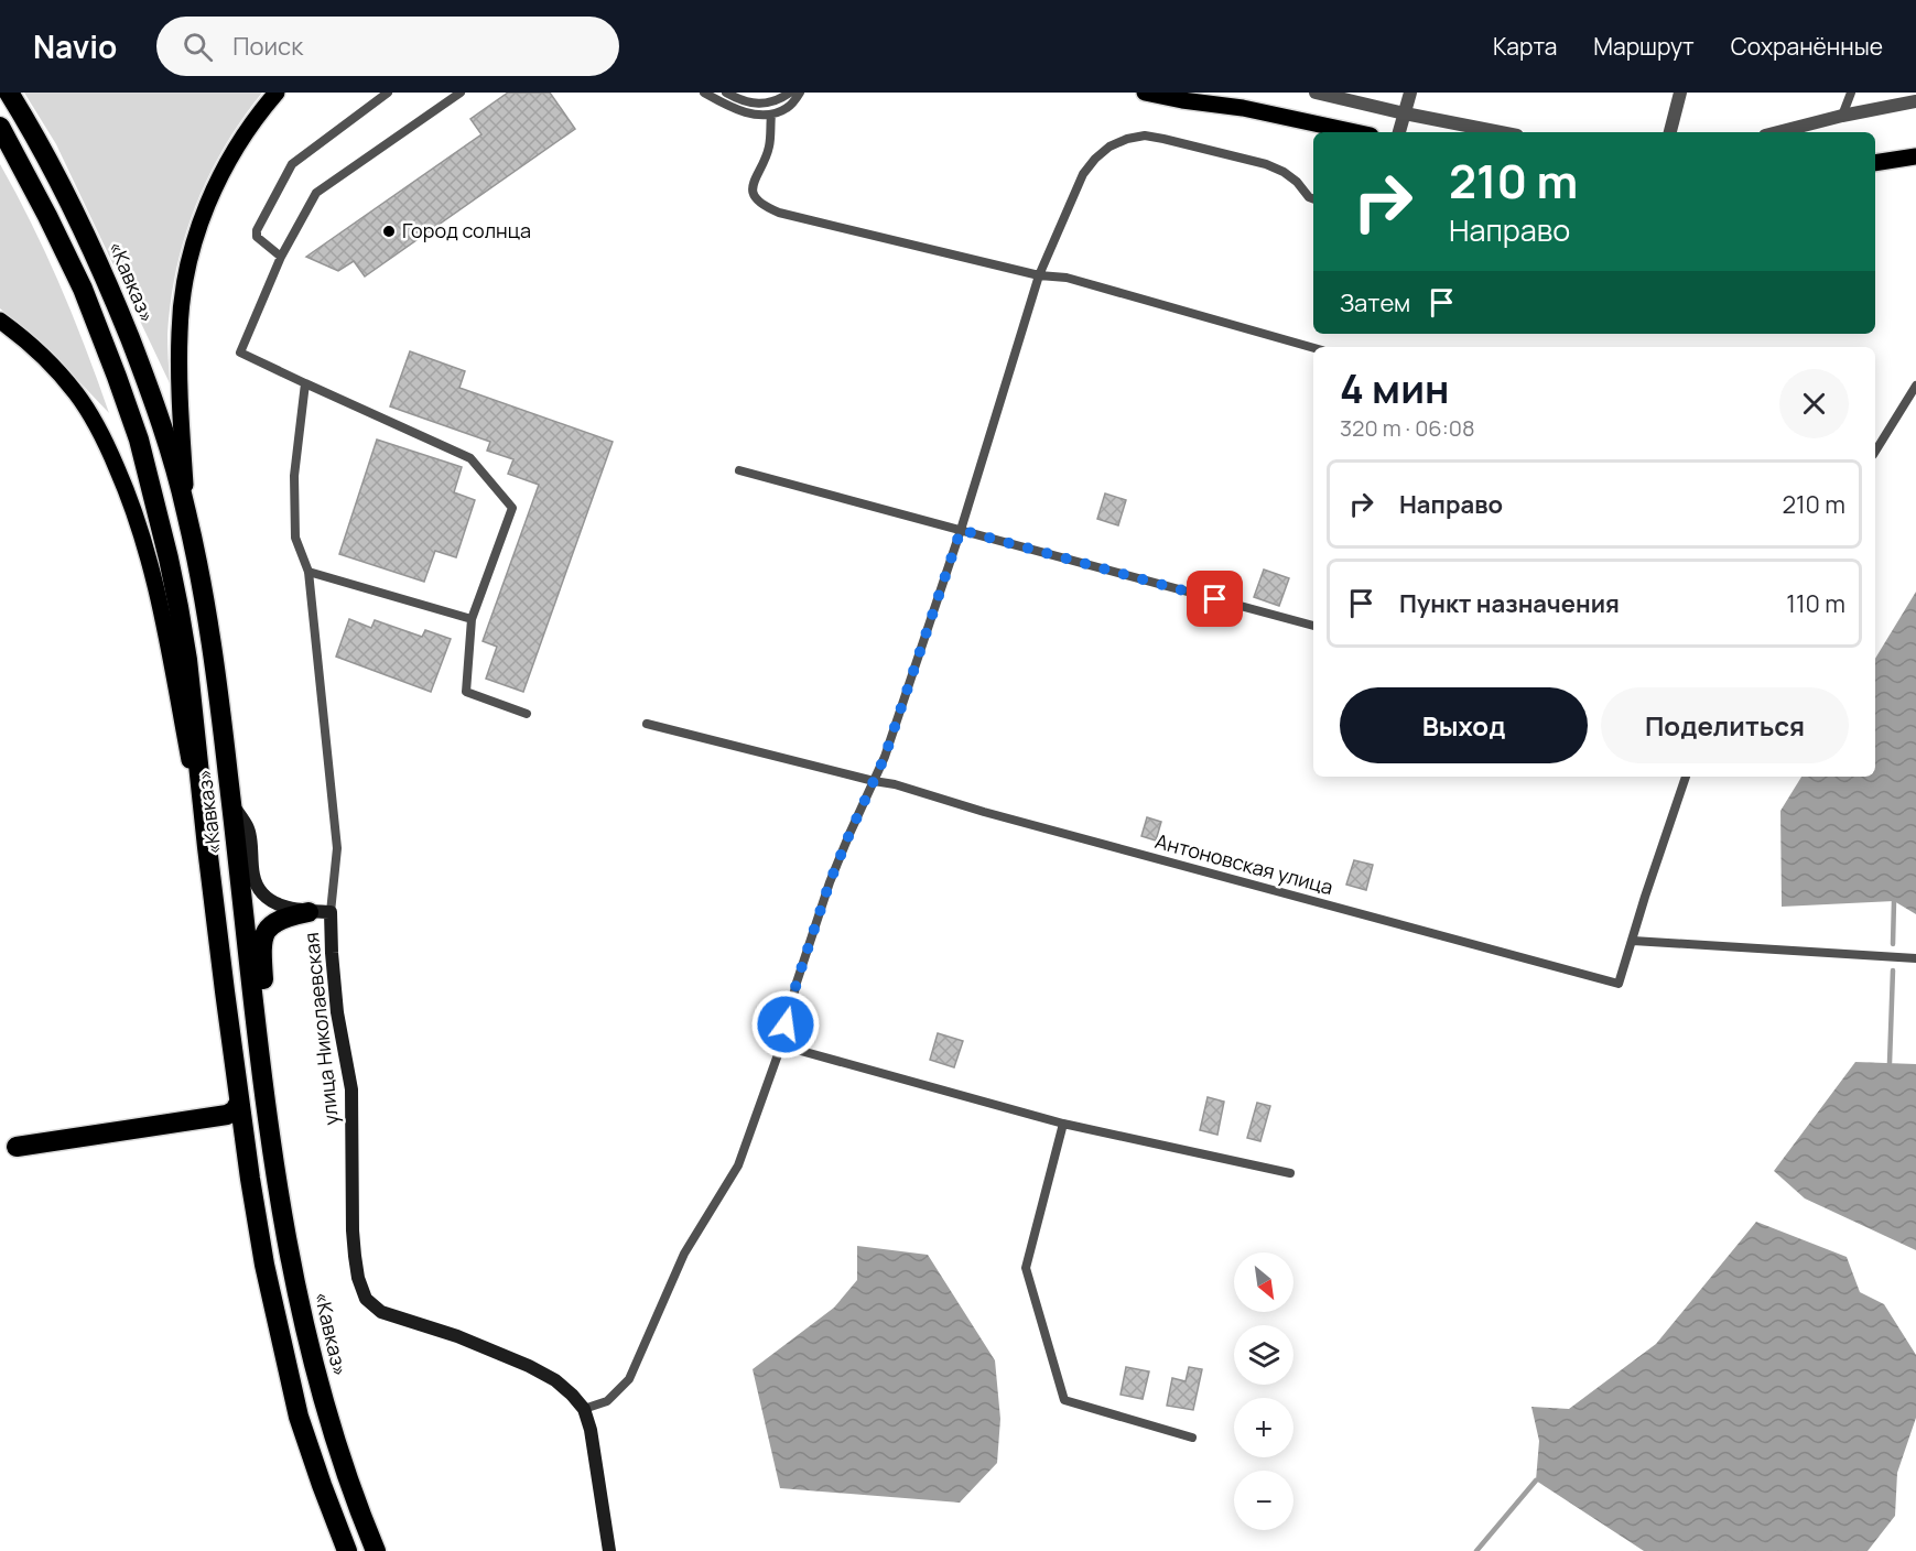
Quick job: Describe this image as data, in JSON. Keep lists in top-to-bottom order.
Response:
{
  "streets": {
    "highway": ["«Кавказ»"],
    "street": ["улица Николаевская"],
    "lane": ["Антоновская улица"]
  },
  "places": ["Город солнца"],
  "north": "bottom right",
  "page": {
    "header": "Navio",
    "search": "Поиск",
    "nav": ["Карта", "Маршрут", "Сохранённые"],
    "turn": ["210 m", "Направо"],
    "then": "Затем",
    "heading": ["4 мин", "320 m · 06:08"],
    "list": [
      {
        "name": "Направо",
        "value": "210 m"
      },
      {
        "name": "Пункт назначения",
        "value": "110 m"
      }
    ],
    "buttons": ["Выход", "Поделиться"],
    "map_buttons": ["+", "−"]
  }
}
